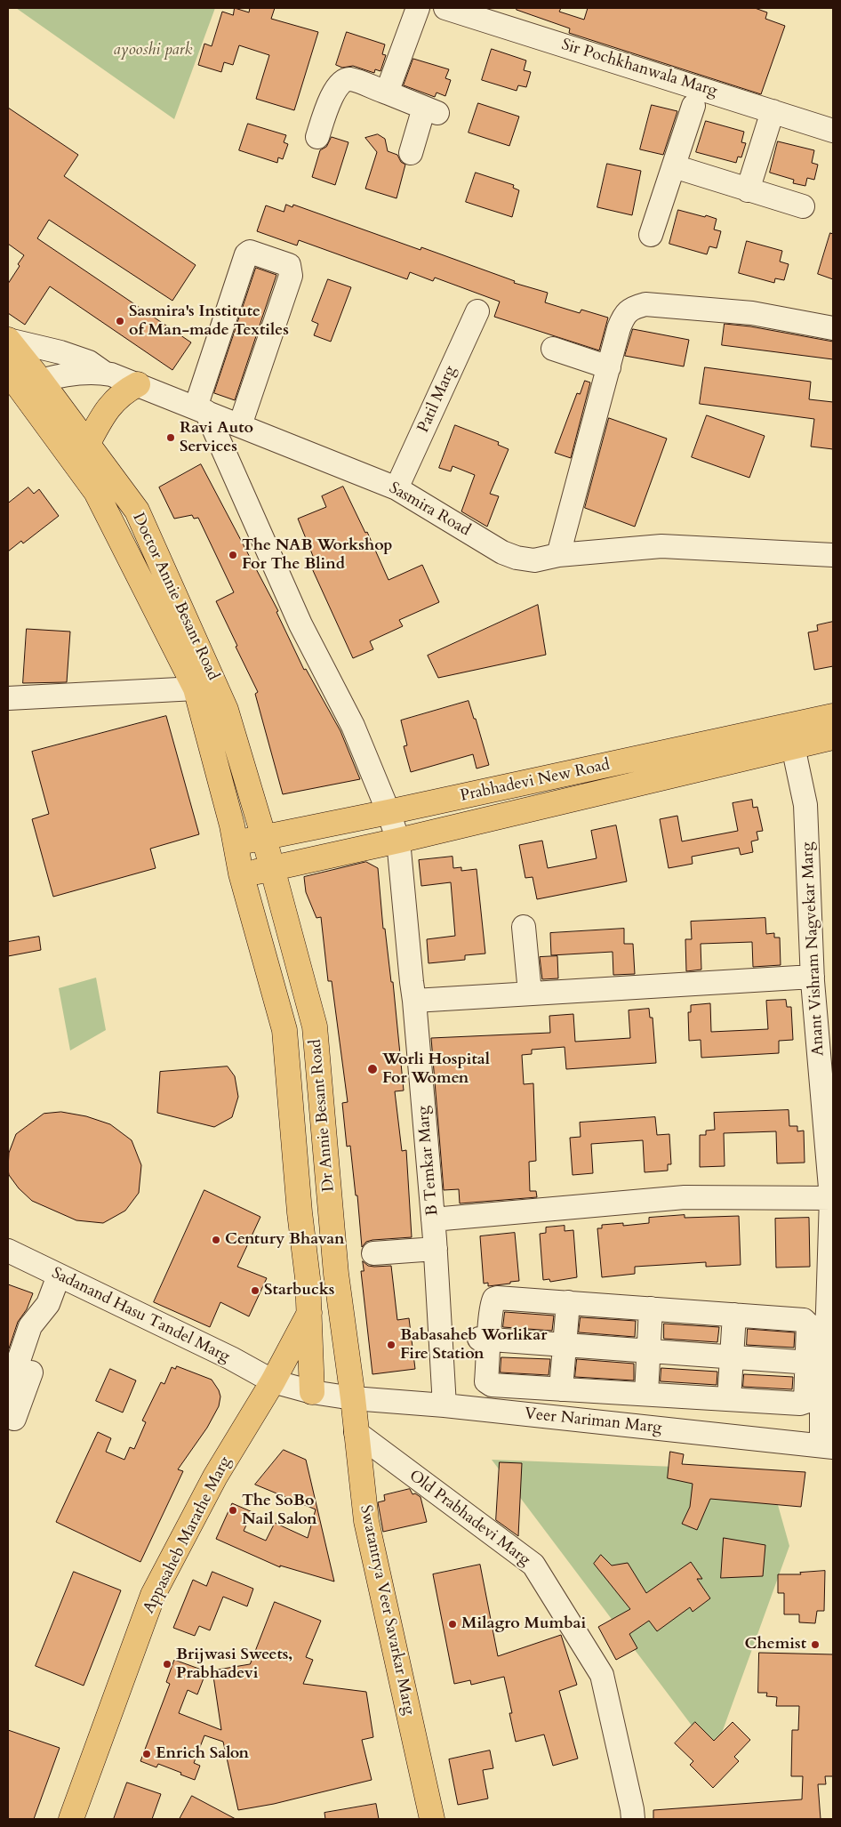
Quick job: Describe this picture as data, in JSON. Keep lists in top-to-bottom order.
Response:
{
  "streets": {
    "main road": [
      "Doctor Annie Besant Road",
      "Prabhadevi New Road",
      "Dr Annie Besant Road",
      "Appasaheb Marathe Marg",
      "Swatantrya Veer Savarkar Marg"
    ],
    "street": [
      "Sir Pochkhanwala Marg",
      "Patil Marg",
      "Sasmira Road",
      "Anant Vishram Nagvekar Marg",
      "B Temkar Marg",
      "Sadanand Hasu Tandel Marg",
      "Veer Nariman Marg",
      "Old Prabhadevi Marg"
    ]
  },
  "crossings": [
    ["Patil Marg", "Sasmira Road"],
    ["Sasmira Road", "Doctor Annie Besant Road"],
    ["Sasmira Road", "B Temkar Marg"],
    ["Doctor Annie Besant Road", "Prabhadevi New Road"],
    ["Doctor Annie Besant Road", "Dr Annie Besant Road"],
    ["Prabhadevi New Road", "Anant Vishram Nagvekar Marg"],
    ["Prabhadevi New Road", "Dr Annie Besant Road"],
    ["Prabhadevi New Road", "B Temkar Marg"],
    ["Anant Vishram Nagvekar Marg", "Veer Nariman Marg"],
    ["Dr Annie Besant Road", "Sadanand Hasu Tandel Marg"],
    ["Dr Annie Besant Road", "Veer Nariman Marg"],
    ["Dr Annie Besant Road", "Appasaheb Marathe Marg"],
    ["Dr Annie Besant Road", "Swatantrya Veer Savarkar Marg"],
    ["B Temkar Marg", "Veer Nariman Marg"],
    ["Sadanand Hasu Tandel Marg", "Veer Nariman Marg"],
    ["Sadanand Hasu Tandel Marg", "Appasaheb Marathe Marg"],
    ["Veer Nariman Marg", "Swatantrya Veer Savarkar Marg"],
    ["Old Prabhadevi Marg", "Swatantrya Veer Savarkar Marg"]
  ],
  "parks": ["ayooshi park"],
  "places": [
    "Sasmira's Institute of Man-made Textiles",
    "Ravi Auto Services",
    "The NAB Workshop For The Blind",
    "Worli Hospital For Women",
    "Century Bhavan",
    "Starbucks",
    "Babasaheb Worlikar Fire Station",
    "The SoBo Nail Salon",
    "Milagro Mumbai",
    "Chemist",
    "Brijwasi Sweets, Prabhadevi",
    "Enrich Salon"
  ]
}
